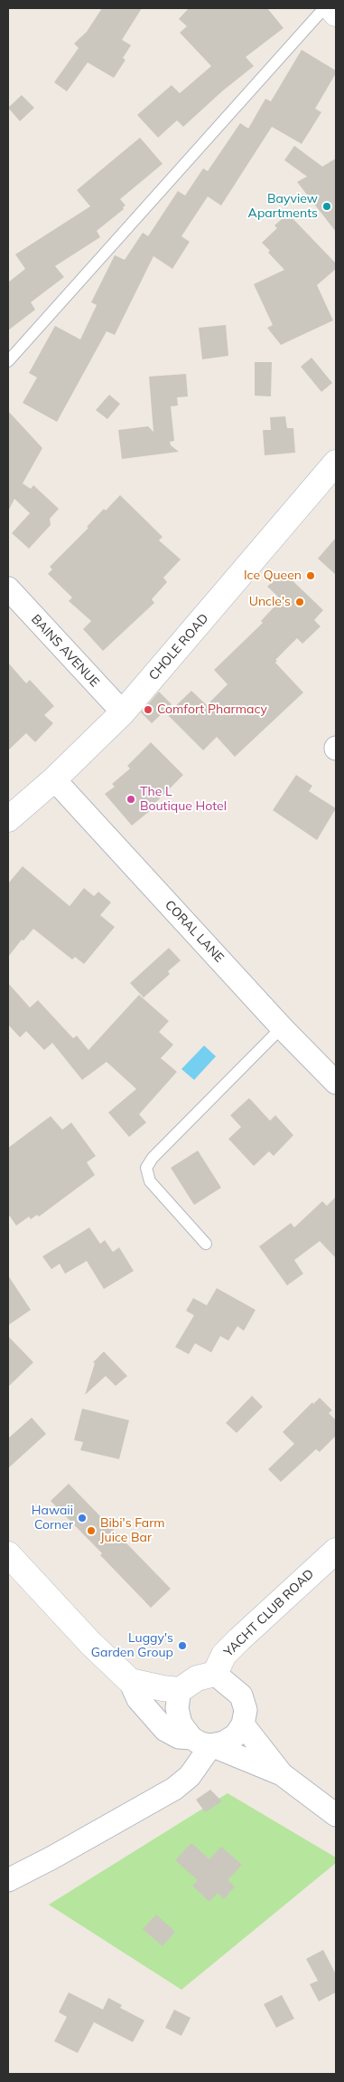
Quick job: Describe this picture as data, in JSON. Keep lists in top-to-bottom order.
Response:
{
  "streets": {
    "street": [
      "CHOLE ROAD",
      "BAINS AVENUE",
      "CORAL LANE",
      "YACHT CLUB ROAD"
    ]
  },
  "crossings": [
    ["CHOLE ROAD", "BAINS AVENUE"],
    ["CHOLE ROAD", "CORAL LANE"]
  ],
  "places": [
    "Bayview Apartments",
    "Ice Queen",
    "Uncle's",
    "Comfort Pharmacy",
    "The L Boutique Hotel",
    "Hawaii Corner",
    "Bibi's Farm Juice Bar",
    "Luggy's Garden Group"
  ]
}
